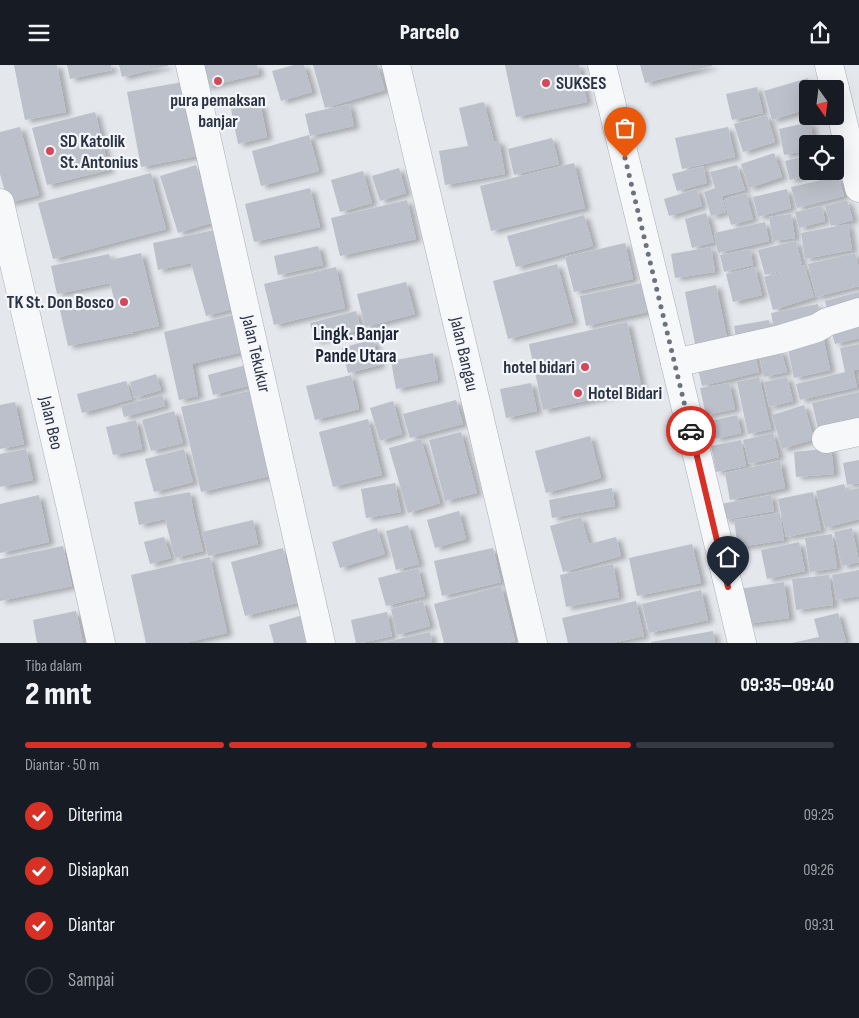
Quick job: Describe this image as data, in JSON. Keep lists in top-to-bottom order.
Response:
{
  "streets": {
    "street": ["Jalan Tekukur", "Jalan Bangau", "Jalan Beo"]
  },
  "districts": ["Lingk. Banjar Pande Utara"],
  "places": [
    "pura pemaksan banjar",
    "SUKSES",
    "SD Katolik St. Antonius",
    "TK St. Don Bosco",
    "hotel bidari",
    "Hotel Bidari"
  ],
  "north": "bottom",
  "page": {
    "header": "Parcelo",
    "heading": ["2 mnt", "Tiba dalam", "09:35–09:40"],
    "bar": "Diantar · 50 m",
    "list": [
      ["Diterima", "09:25"],
      ["Disiapkan", "09:26"],
      ["Diantar", "09:31"],
      "Sampai"
    ]
  }
}
